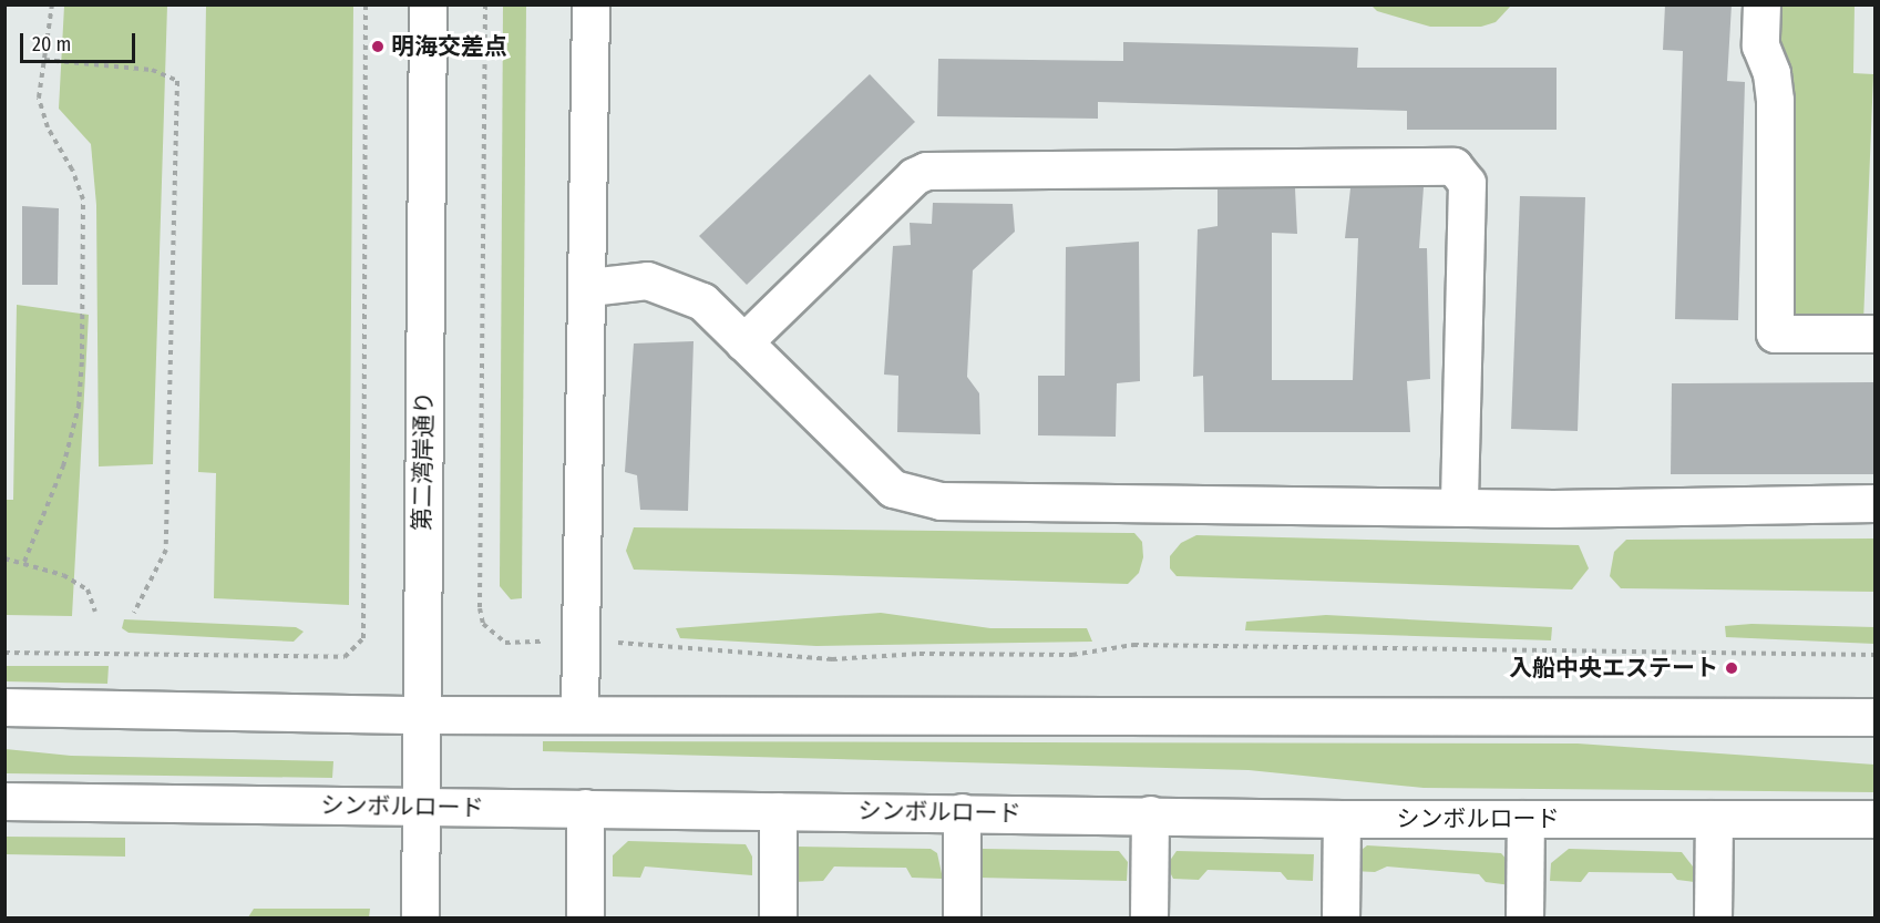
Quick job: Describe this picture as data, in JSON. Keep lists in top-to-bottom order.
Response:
{
  "streets": {
    "street": ["第二湾岸通り", "シンボルロード"]
  },
  "crossings": [
    ["第二湾岸通り", "シンボルロード"]
  ],
  "places": ["明海交差点", "入船中央エステート"],
  "scale_bar": "20 m"
}
